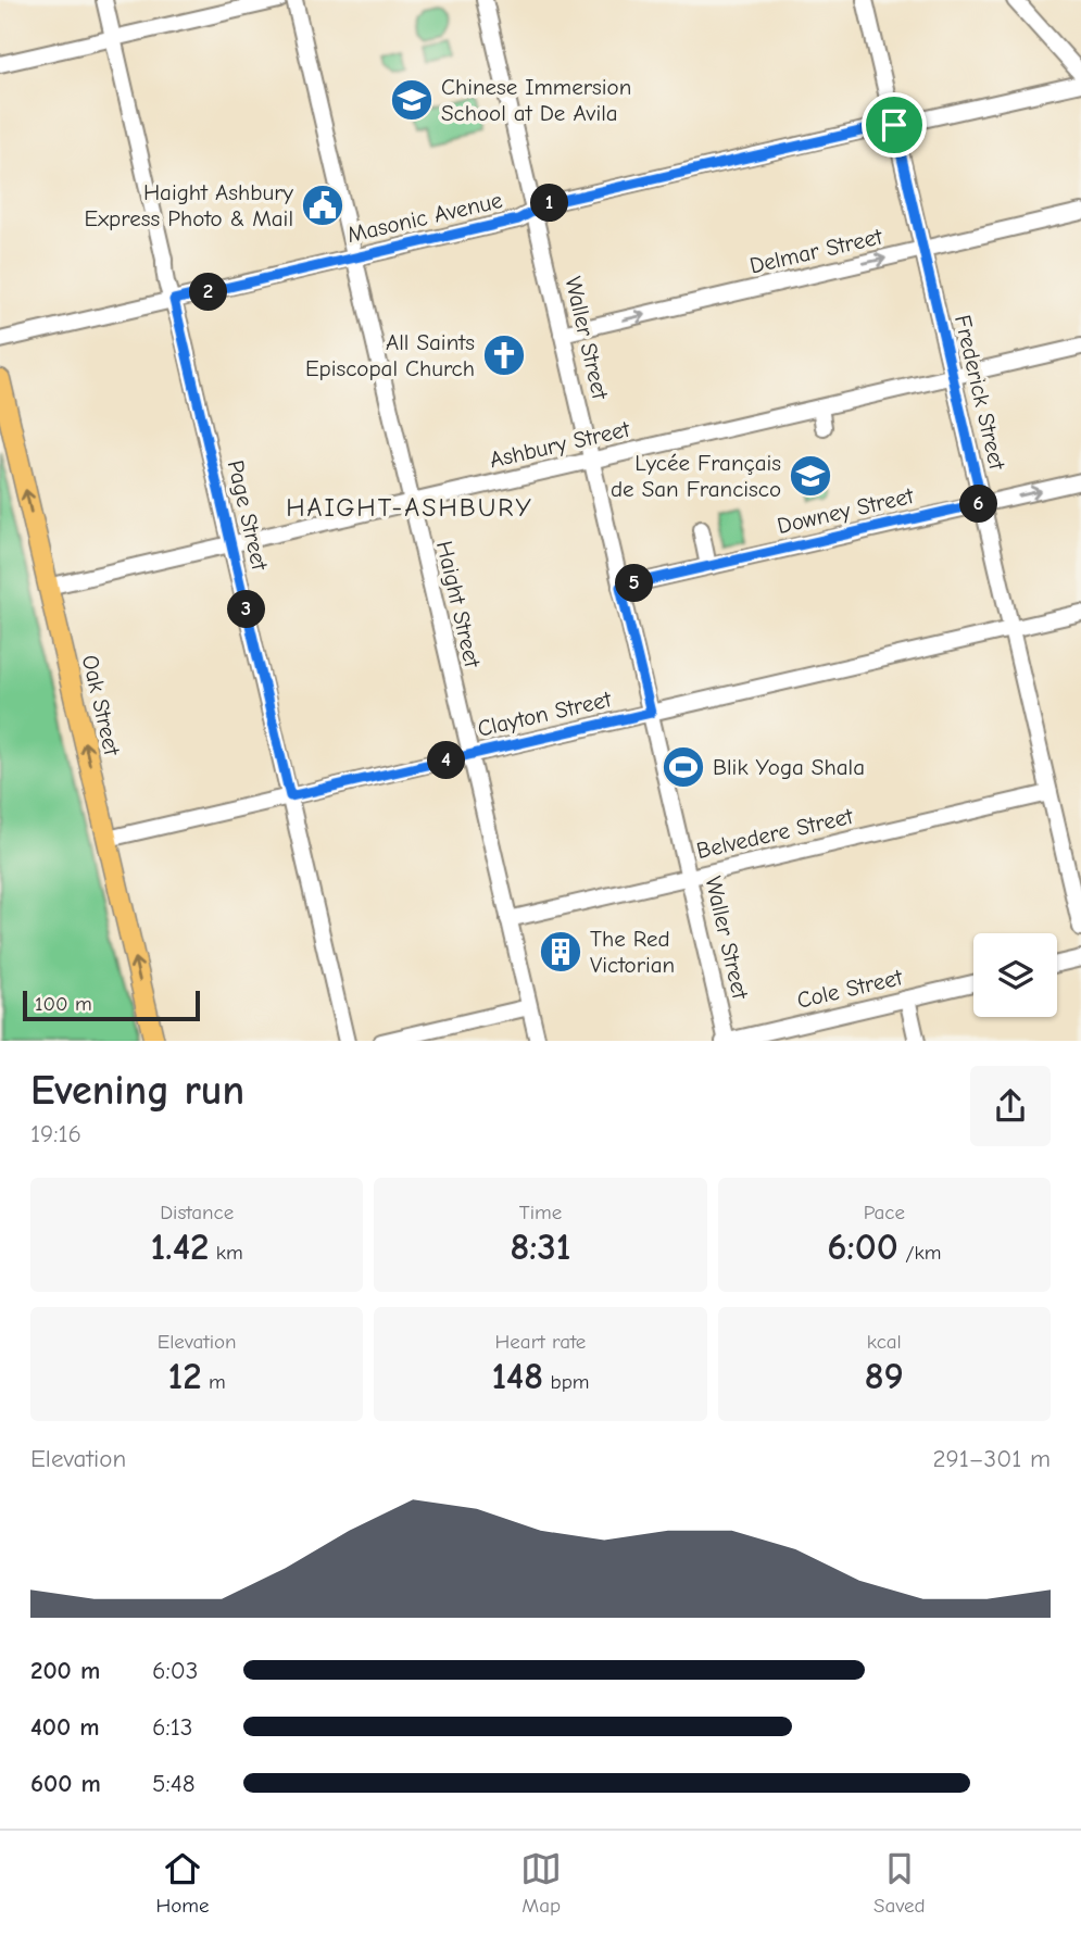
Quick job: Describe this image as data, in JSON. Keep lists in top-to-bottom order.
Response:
{
  "streets": {
    "main road": ["Oak Street"],
    "street": [
      "Masonic Avenue",
      "Delmar Street",
      "Waller Street",
      "Frederick Street",
      "Ashbury Street",
      "Downey Street",
      "Page Street",
      "Haight Street",
      "Clayton Street",
      "Belvedere Street",
      "Cole Street"
    ]
  },
  "crossings": [
    ["Masonic Avenue", "Waller Street"],
    ["Masonic Avenue", "Frederick Street"],
    ["Masonic Avenue", "Page Street"],
    ["Masonic Avenue", "Haight Street"],
    ["Delmar Street", "Waller Street"],
    ["Delmar Street", "Frederick Street"],
    ["Waller Street", "Ashbury Street"],
    ["Waller Street", "Downey Street"],
    ["Waller Street", "Clayton Street"],
    ["Waller Street", "Belvedere Street"],
    ["Waller Street", "Cole Street"],
    ["Frederick Street", "Ashbury Street"],
    ["Frederick Street", "Downey Street"],
    ["Frederick Street", "Clayton Street"],
    ["Frederick Street", "Belvedere Street"],
    ["Ashbury Street", "Page Street"],
    ["Ashbury Street", "Haight Street"],
    ["Ashbury Street", "Oak Street"],
    ["Page Street", "Clayton Street"],
    ["Haight Street", "Clayton Street"],
    ["Haight Street", "Belvedere Street"],
    ["Oak Street", "Clayton Street"]
  ],
  "one_way": ["Delmar Street", "Oak Street"],
  "districts": ["HAIGHT-ASHBURY"],
  "places": {
    "school or university": ["Chinese Immersion School at De Avila", "Lycée Français de San Francisco"],
    "public building": ["Haight Ashbury Express Photo & Mail"],
    "church": ["All Saints Episcopal Church"],
    "sports": ["Blik Yoga Shala"],
    "building": ["The Red Victorian"]
  },
  "scale_bar": "100 m",
  "page": {
    "pins": [
      "1",
      "2",
      "6",
      "5",
      "3",
      "4"
    ],
    "scale": "100 m",
    "heading": ["Evening run", "19:16"],
    "stats": [
      ["Distance", "1.42 km"],
      ["Time", "8:31"],
      ["Pace", "6:00 /km"],
      ["Elevation", "12 m"],
      ["Heart rate", "148 bpm"],
      ["kcal", "89"]
    ],
    "chart": ["Elevation", "291–301 m"],
    "list": [
      {
        "name": "200 m",
        "note": "6:03"
      },
      {
        "name": "400 m",
        "note": "6:13"
      },
      {
        "name": "600 m",
        "note": "5:48"
      }
    ],
    "tabs": ["Home", "Map", "Saved"]
  }
}
